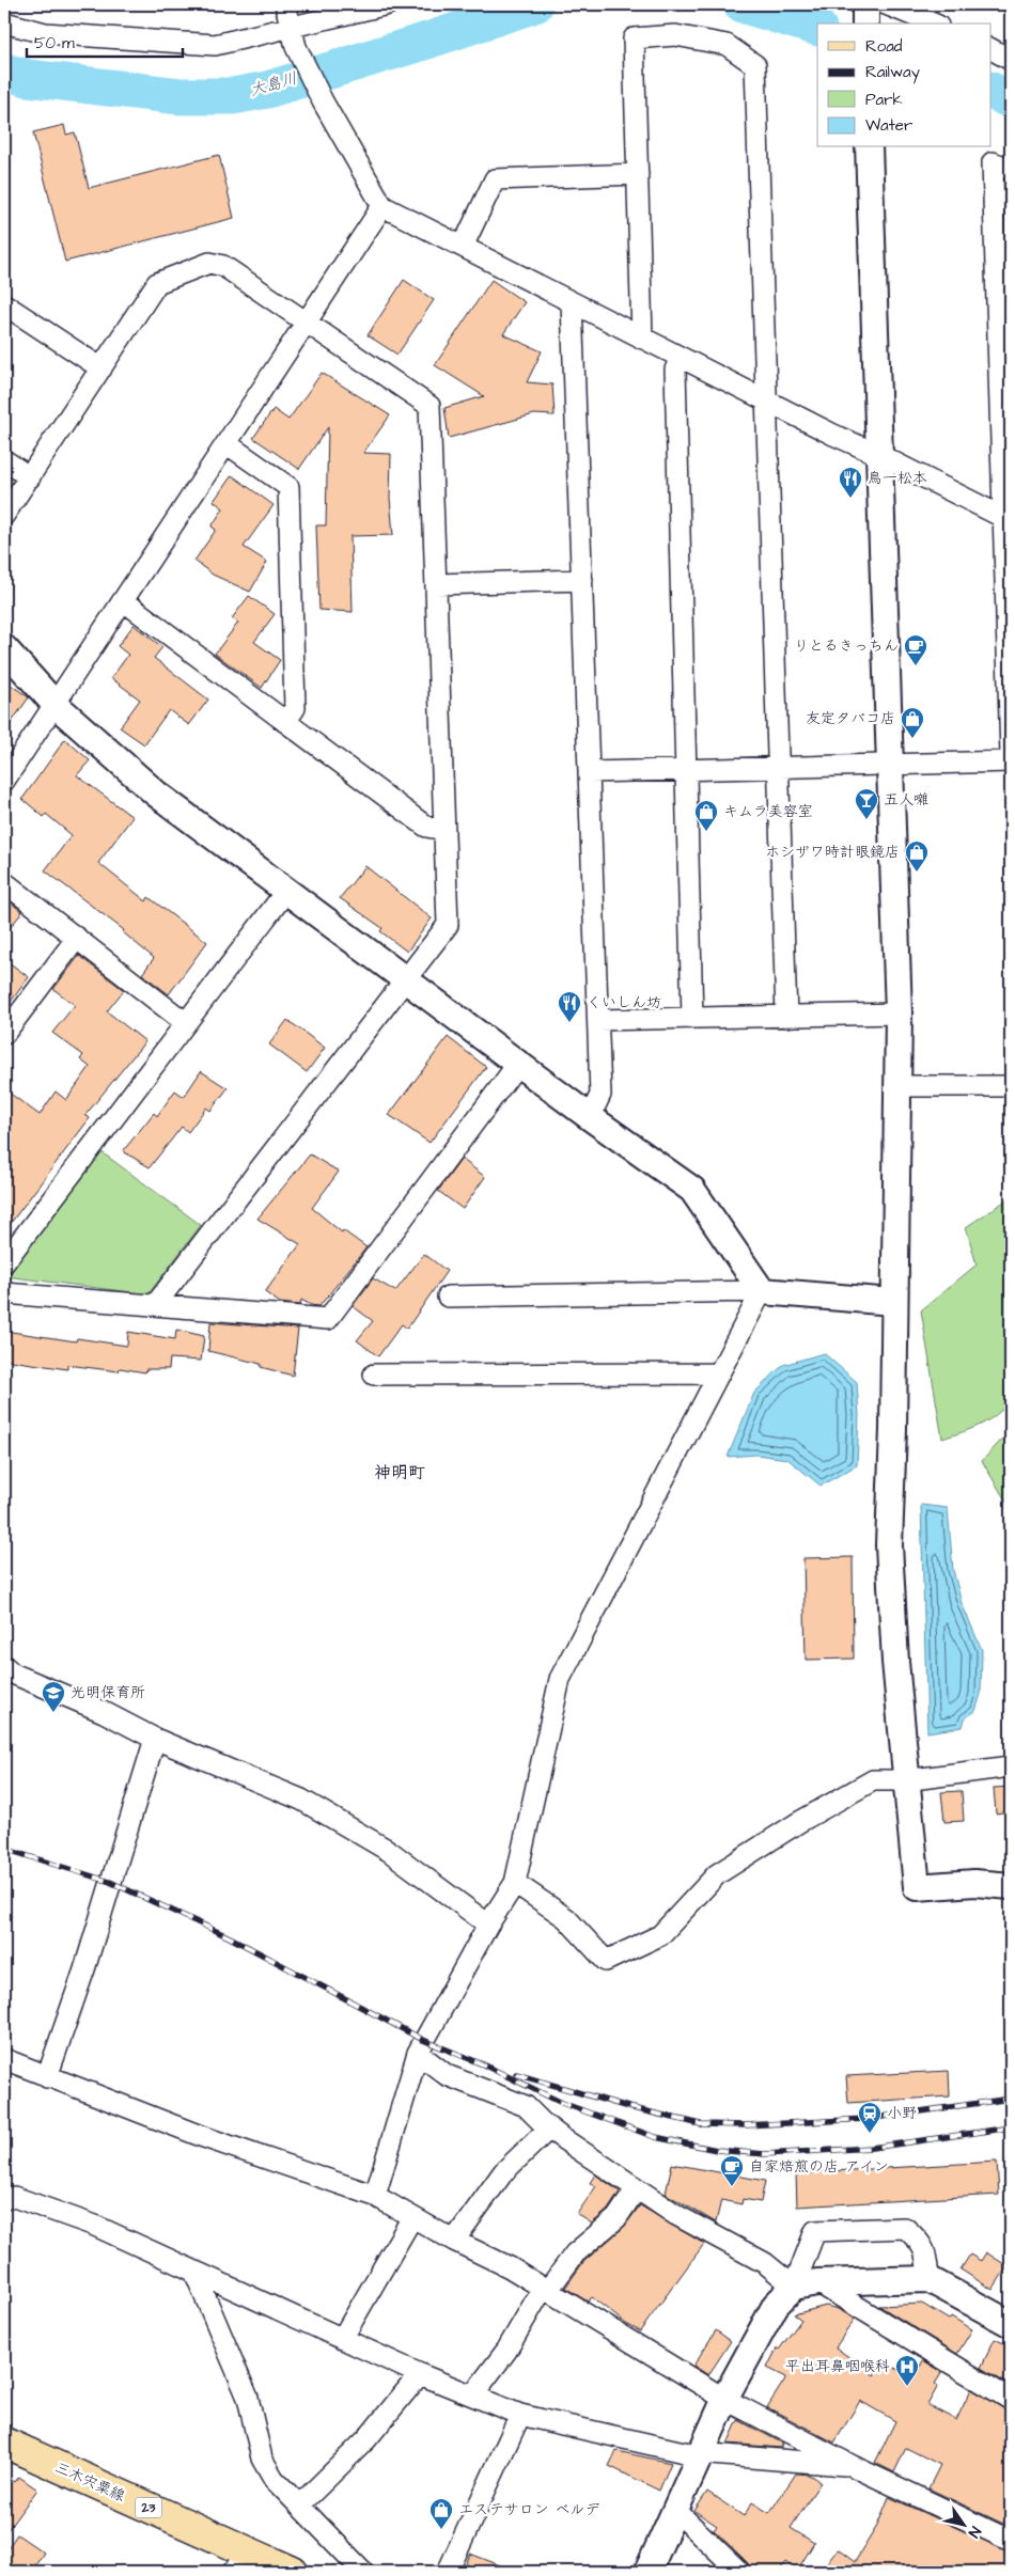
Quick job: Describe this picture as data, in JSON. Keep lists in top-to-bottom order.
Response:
{
  "streets": {
    "main road": ["三木宍粟線", "23"]
  },
  "districts": ["神明町"],
  "water": ["大島川"],
  "places": {
    "restaurant": ["鳥一松本", "くいしん坊"],
    "cafe": ["りとるきっちん", "自家焙煎の店 アイン"],
    "shop": [
      "友定タバコ店",
      "キムラ美容室",
      "ホシザワ時計眼鏡店",
      "エステサロン ベルデ"
    ],
    "bar": ["五人囃"],
    "school or university": ["光明保育所"],
    "station": ["小野"],
    "hospital": ["平出耳鼻咽喉科"]
  },
  "legend": [
    "Road",
    "Railway",
    "Park",
    "Water"
  ],
  "scale_bar": "50 m",
  "north": "bottom right"
}
